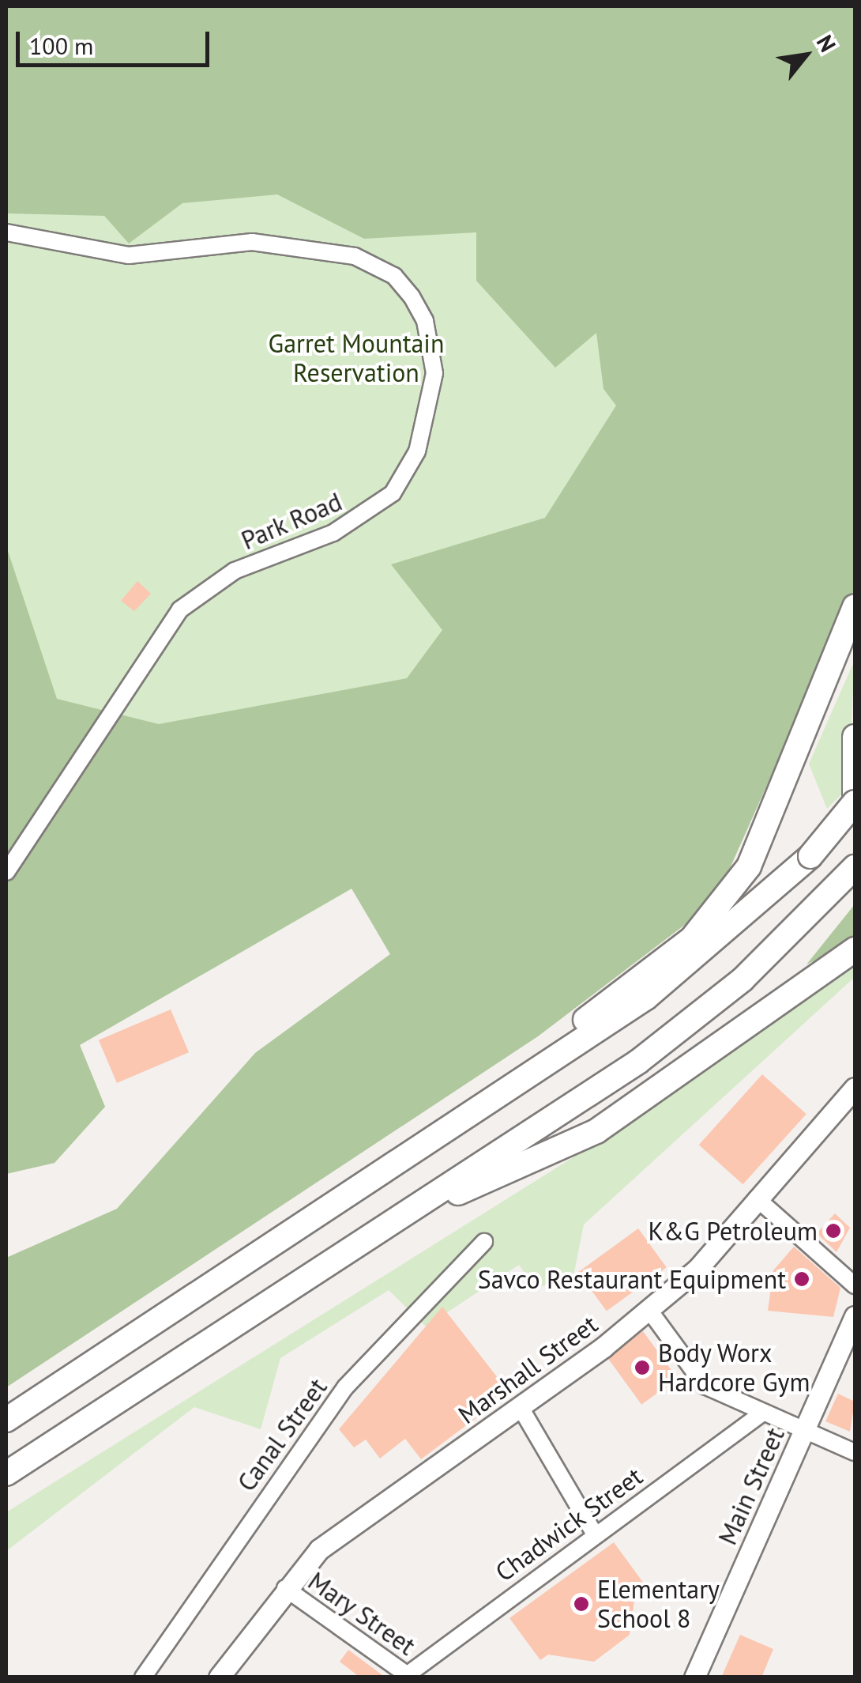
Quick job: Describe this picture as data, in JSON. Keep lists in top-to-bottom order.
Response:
{
  "streets": {
    "main road": ["Marshall Street", "Main Street"],
    "street": [
      "Park Road",
      "Canal Street",
      "Chadwick Street",
      "Mary Street"
    ]
  },
  "crossings": [
    ["Marshall Street", "Mary Street"],
    ["Chadwick Street", "Mary Street"]
  ],
  "parks": ["Garret Mountain Reservation"],
  "places": [
    "K&G Petroleum",
    "Savco Restaurant Equipment",
    "Body Worx Hardcore Gym",
    "Elementary School 8"
  ],
  "scale_bar": "100 m",
  "north": "top right"
}
